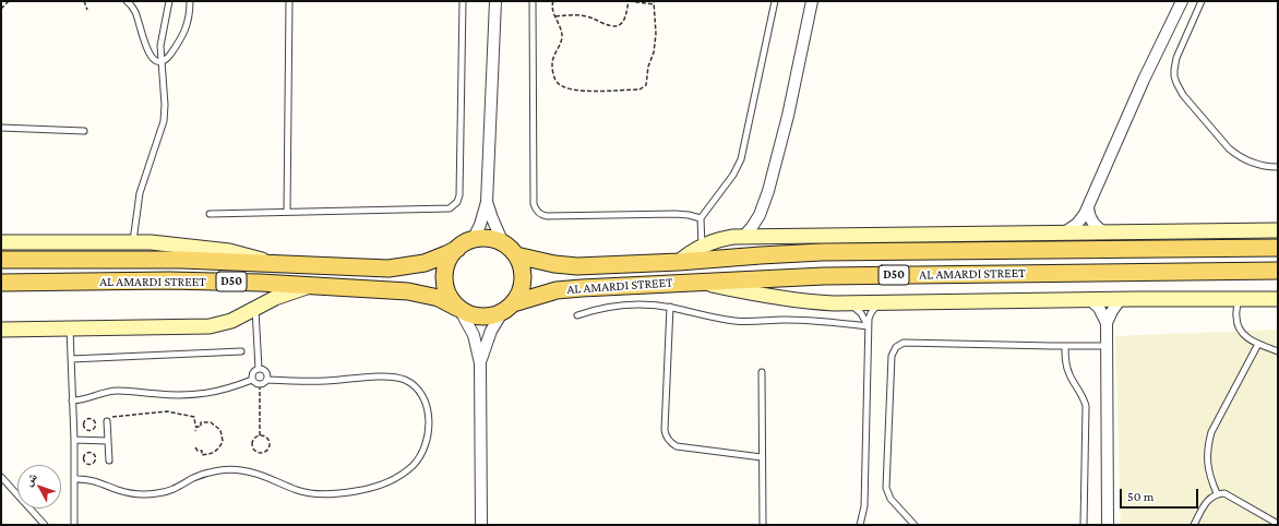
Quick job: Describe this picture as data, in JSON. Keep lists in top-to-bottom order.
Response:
{
  "streets": {
    "main road": ["AL AMARDI STREET", "D50"]
  },
  "scale_bar": "50 m",
  "north": "top left"
}
